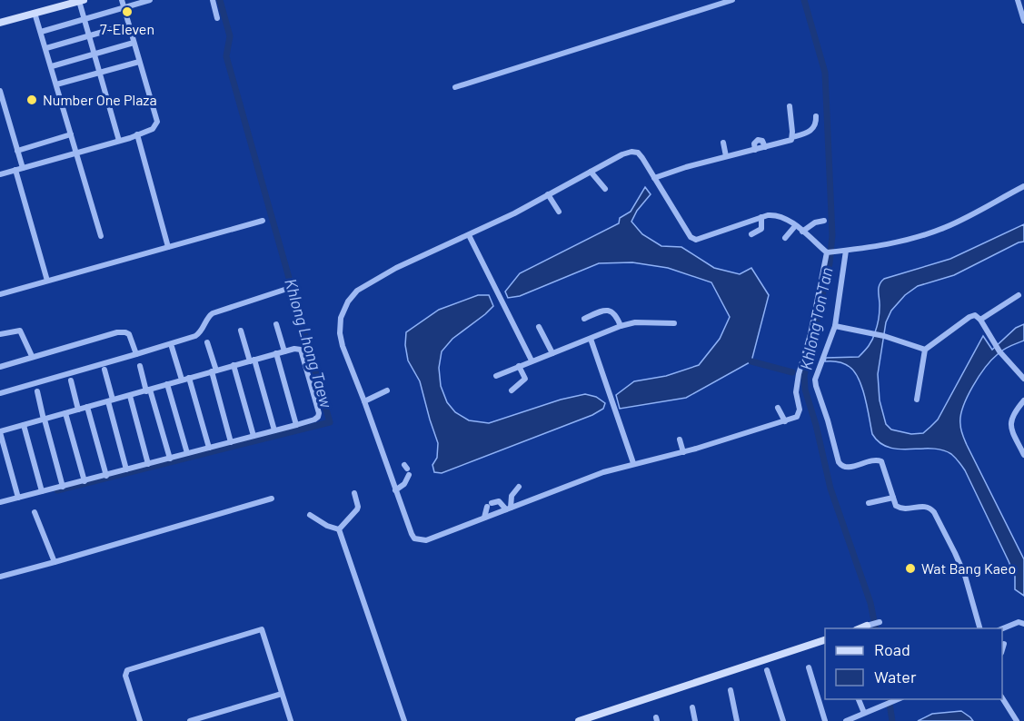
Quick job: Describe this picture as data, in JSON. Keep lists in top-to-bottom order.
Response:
{
  "water": ["Khlong Ton Tan", "Khlong Lhong Taew"],
  "places": ["7-Eleven", "Number One Plaza", "Wat Bang Kaeo"],
  "legend": ["Road", "Water"]
}
